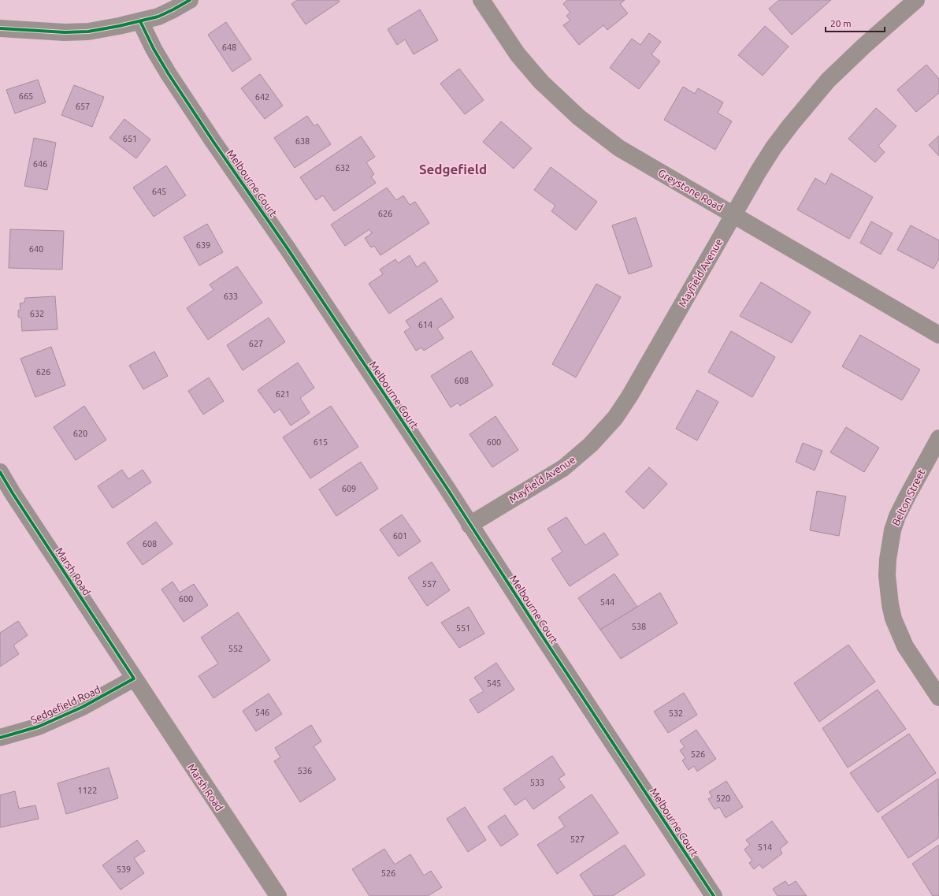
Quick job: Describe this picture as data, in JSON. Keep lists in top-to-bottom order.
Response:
{
  "streets": {
    "street": [
      "Melbourne Court",
      "Greystone Road",
      "Mayfield Avenue",
      "Belton Street",
      "Marsh Road",
      "Sedgefield Road"
    ]
  },
  "crossings": [
    ["Melbourne Court", "Mayfield Avenue"],
    ["Greystone Road", "Mayfield Avenue"],
    ["Marsh Road", "Sedgefield Road"]
  ],
  "districts": ["Sedgefield"],
  "house_numbers": [
    "648",
    "665",
    "642",
    "657",
    "651",
    "638",
    "646",
    "632",
    "645",
    "626",
    "639",
    "640",
    "633",
    "632",
    "614",
    "627",
    "626",
    "608",
    "621",
    "620",
    "615",
    "600",
    "609",
    "601",
    "608",
    "557",
    "600",
    "544",
    "538",
    "551",
    "552",
    "545",
    "546",
    "532",
    "526",
    "536",
    "533",
    "1122",
    "520",
    "527",
    "514",
    "539",
    "526"
  ],
  "scale_bar": "20 m"
}
